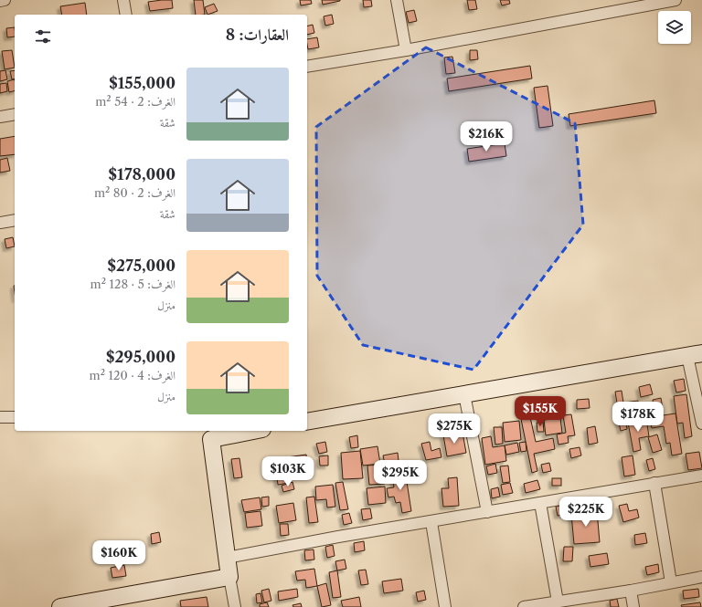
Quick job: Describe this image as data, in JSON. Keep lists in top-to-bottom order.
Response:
{
  "page": {
    "heading": "العقارات: 8",
    "list": [
      {
        "name": "$155,000",
        "note": "الغرف: 2 · 54 m² · شقة"
      },
      {
        "name": "$178,000",
        "note": "الغرف: 2 · 80 m² · شقة"
      },
      {
        "name": "$275,000",
        "note": "الغرف: 5 · 128 m² · منزل"
      },
      {
        "name": "$295,000",
        "note": "الغرف: 4 · 120 m² · منزل"
      }
    ],
    "price": [
      "$216K",
      "$155K",
      "$178K",
      "$275K",
      "$103K",
      "$295K",
      "$225K",
      "$160K"
    ]
  }
}
